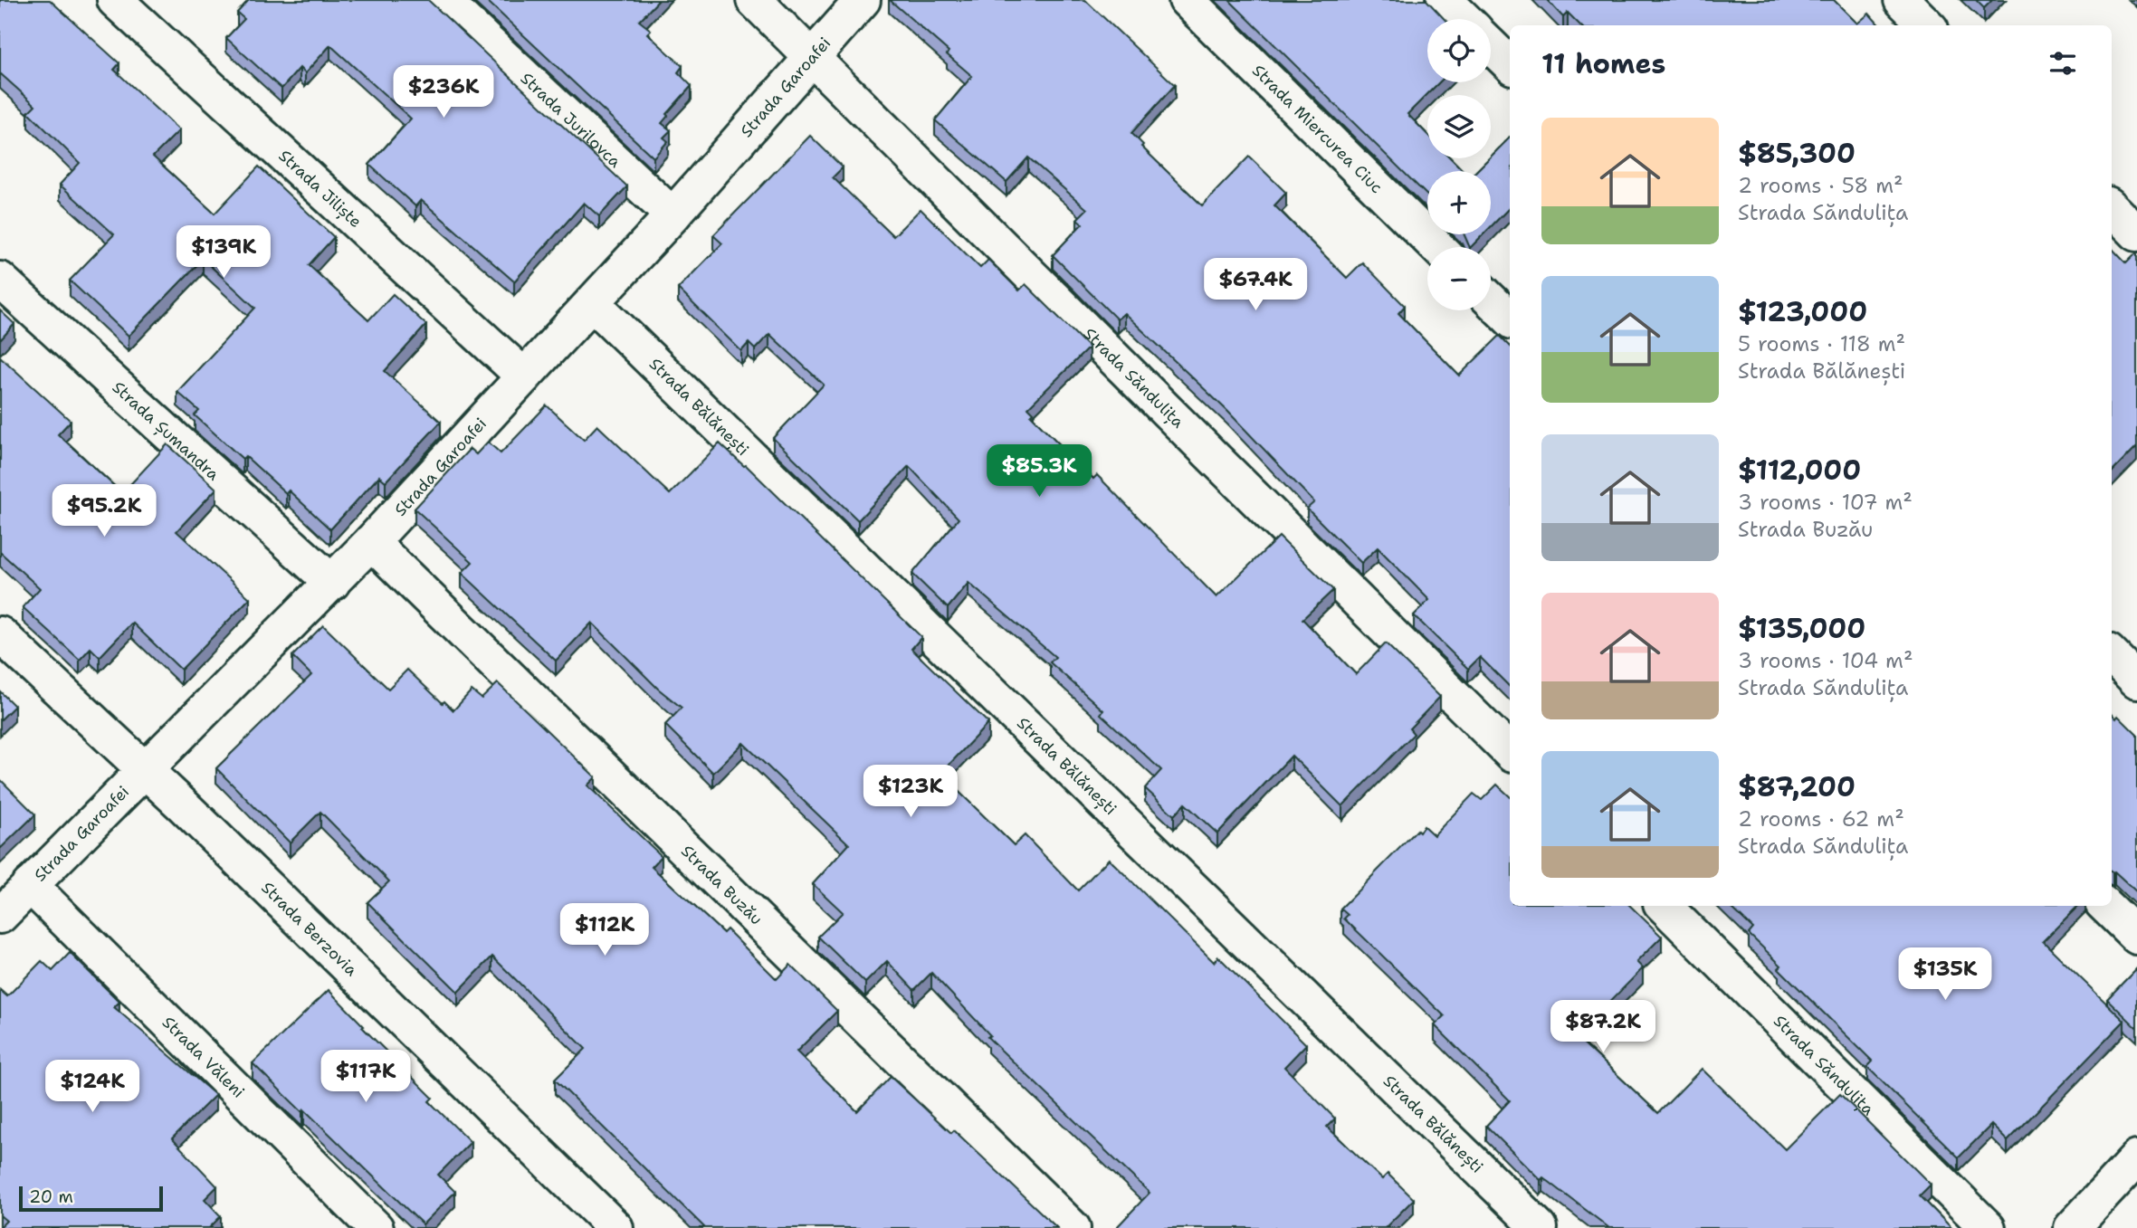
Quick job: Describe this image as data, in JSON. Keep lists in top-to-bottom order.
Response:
{
  "streets": {
    "street": [
      "Strada Garoafei",
      "Strada Jurilovca",
      "Strada Miercurea Ciuc",
      "Strada Jiliște",
      "Strada Săndulița",
      "Strada Bălănești",
      "Strada Șumandra",
      "Strada Buzău",
      "Strada Berzovia",
      "Strada Văleni"
    ]
  },
  "crossings": [
    ["Strada Garoafei", "Strada Jurilovca"],
    ["Strada Garoafei", "Strada Jiliște"],
    ["Strada Garoafei", "Strada Săndulița"],
    ["Strada Garoafei", "Strada Bălănești"],
    ["Strada Garoafei", "Strada Șumandra"],
    ["Strada Garoafei", "Strada Buzău"],
    ["Strada Garoafei", "Strada Berzovia"],
    ["Strada Garoafei", "Strada Văleni"]
  ],
  "scale_bar": "20 m",
  "page": {
    "map_buttons": ["+", "−"],
    "heading": "11 homes",
    "price": [
      "$236K",
      "$139K",
      "$67.4K",
      "$85.3K",
      "$95.2K",
      "$123K",
      "$112K",
      "$135K",
      "$87.2K",
      "$117K",
      "$124K"
    ],
    "list": [
      {
        "name": "$85,300",
        "note": "2 rooms · 58 m² · Strada Săndulița"
      },
      {
        "name": "$123,000",
        "note": "5 rooms · 118 m² · Strada Bălănești"
      },
      {
        "name": "$112,000",
        "note": "3 rooms · 107 m² · Strada Buzău"
      },
      {
        "name": "$135,000",
        "note": "3 rooms · 104 m² · Strada Săndulița"
      },
      {
        "name": "$87,200",
        "note": "2 rooms · 62 m² · Strada Săndulița"
      }
    ],
    "scale": "20 m"
  }
}
